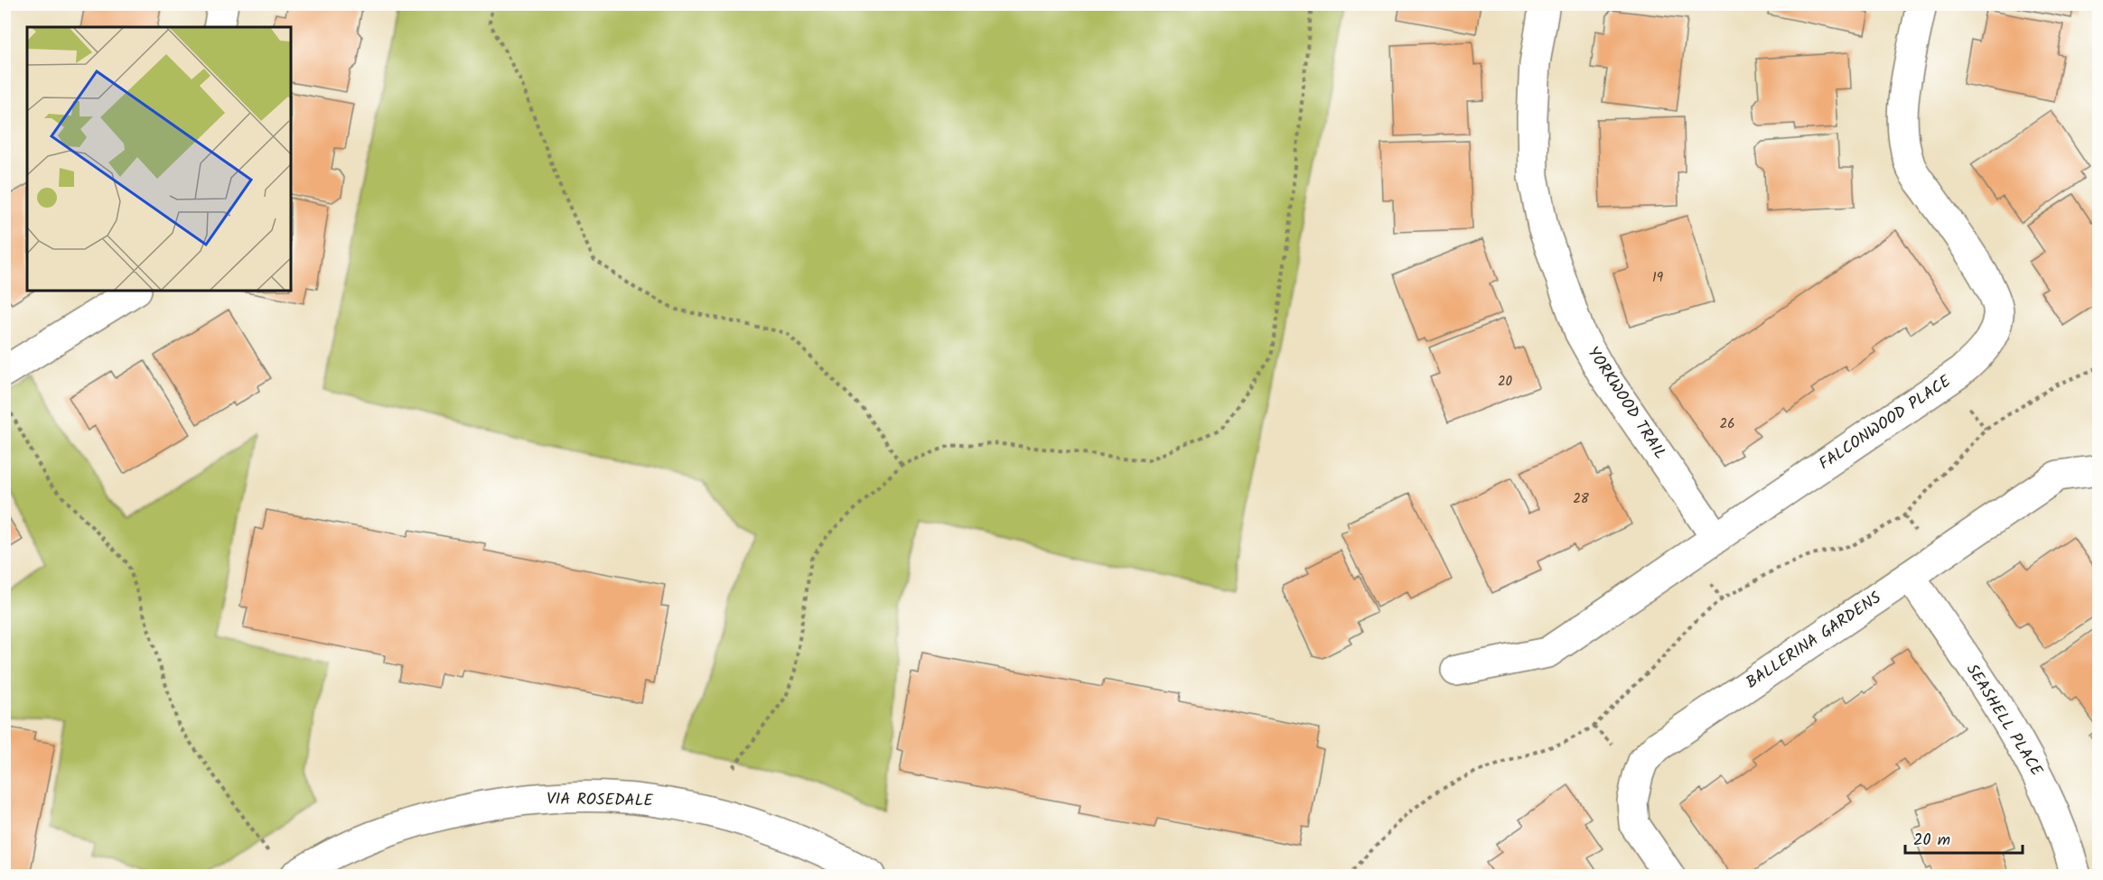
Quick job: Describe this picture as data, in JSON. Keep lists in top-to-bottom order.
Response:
{
  "streets": {
    "street": [
      "YORKWOOD TRAIL",
      "FALCONWOOD PLACE",
      "BALLERINA GARDENS",
      "SEASHELL PLACE",
      "VIA ROSEDALE"
    ]
  },
  "crossings": [
    ["YORKWOOD TRAIL", "FALCONWOOD PLACE"],
    ["BALLERINA GARDENS", "SEASHELL PLACE"]
  ],
  "house_numbers": [
    "19",
    "20",
    "26",
    "28"
  ],
  "scale_bar": "20 m"
}
